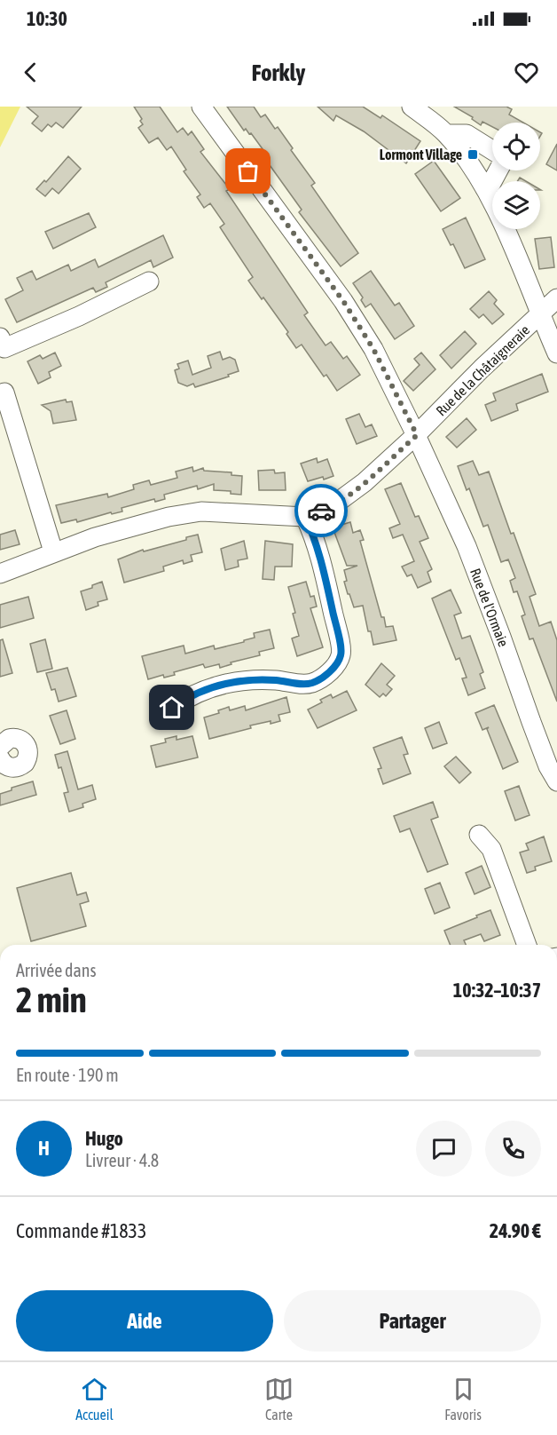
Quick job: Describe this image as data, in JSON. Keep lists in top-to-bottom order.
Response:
{
  "streets": {
    "street": ["Rue de la Châtaigneraie", "Rue de l'Ormaie"]
  },
  "crossings": [
    ["Rue de la Châtaigneraie", "Rue de l'Ormaie"]
  ],
  "places": {
    "transit": ["Lormont Village"]
  },
  "page": {
    "status": "10:30",
    "header": "Forkly",
    "heading": ["2 min", "Arrivée dans", "10:32–10:37"],
    "panel": [
      "Hugo",
      "Livreur · 4.8",
      "Commande #1833",
      "24.90 €"
    ],
    "bar": "En route · 190 m",
    "round": "H",
    "buttons": ["Aide", "Partager"],
    "tabs": ["Accueil", "Carte", "Favoris"]
  }
}
